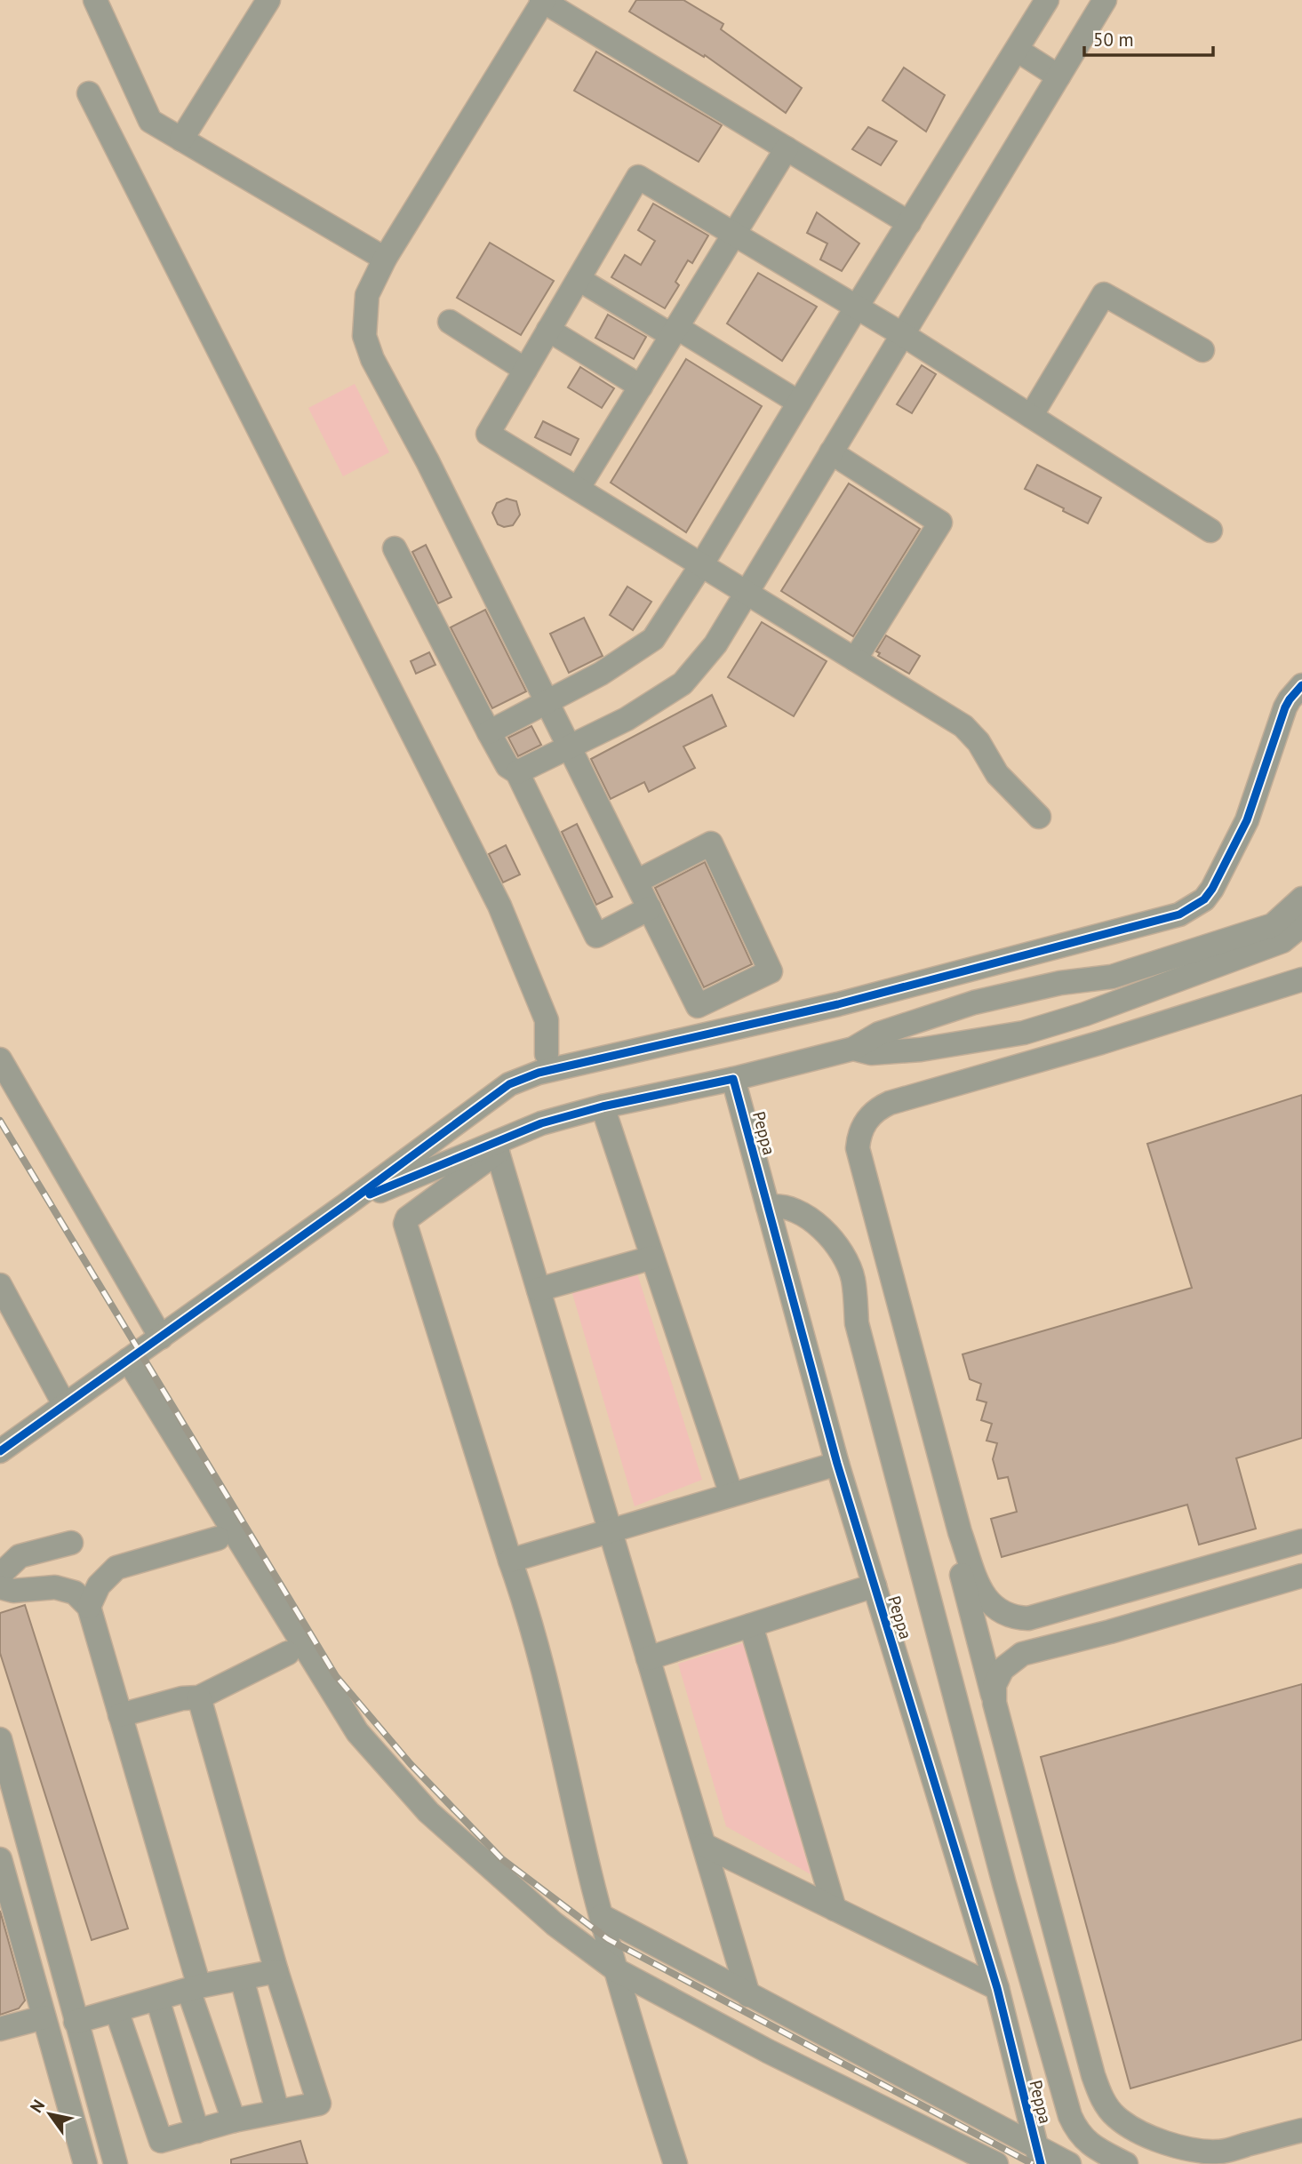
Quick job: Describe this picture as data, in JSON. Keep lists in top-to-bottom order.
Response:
{
  "streets": {
    "street": ["Peppa"]
  },
  "scale_bar": "50 m",
  "north": "top left"
}
